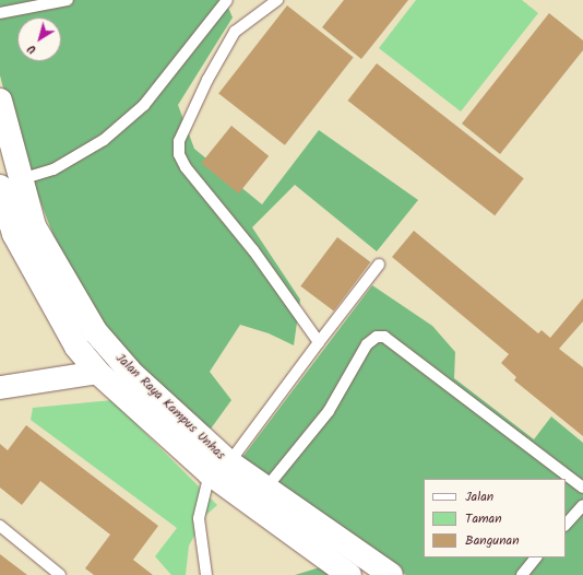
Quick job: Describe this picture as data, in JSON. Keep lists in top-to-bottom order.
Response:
{
  "streets": {
    "street": ["Jalan Raya Kampus Unhas"]
  },
  "legend": ["Jalan", "Taman", "Bangunan"],
  "north": "bottom left"
}
